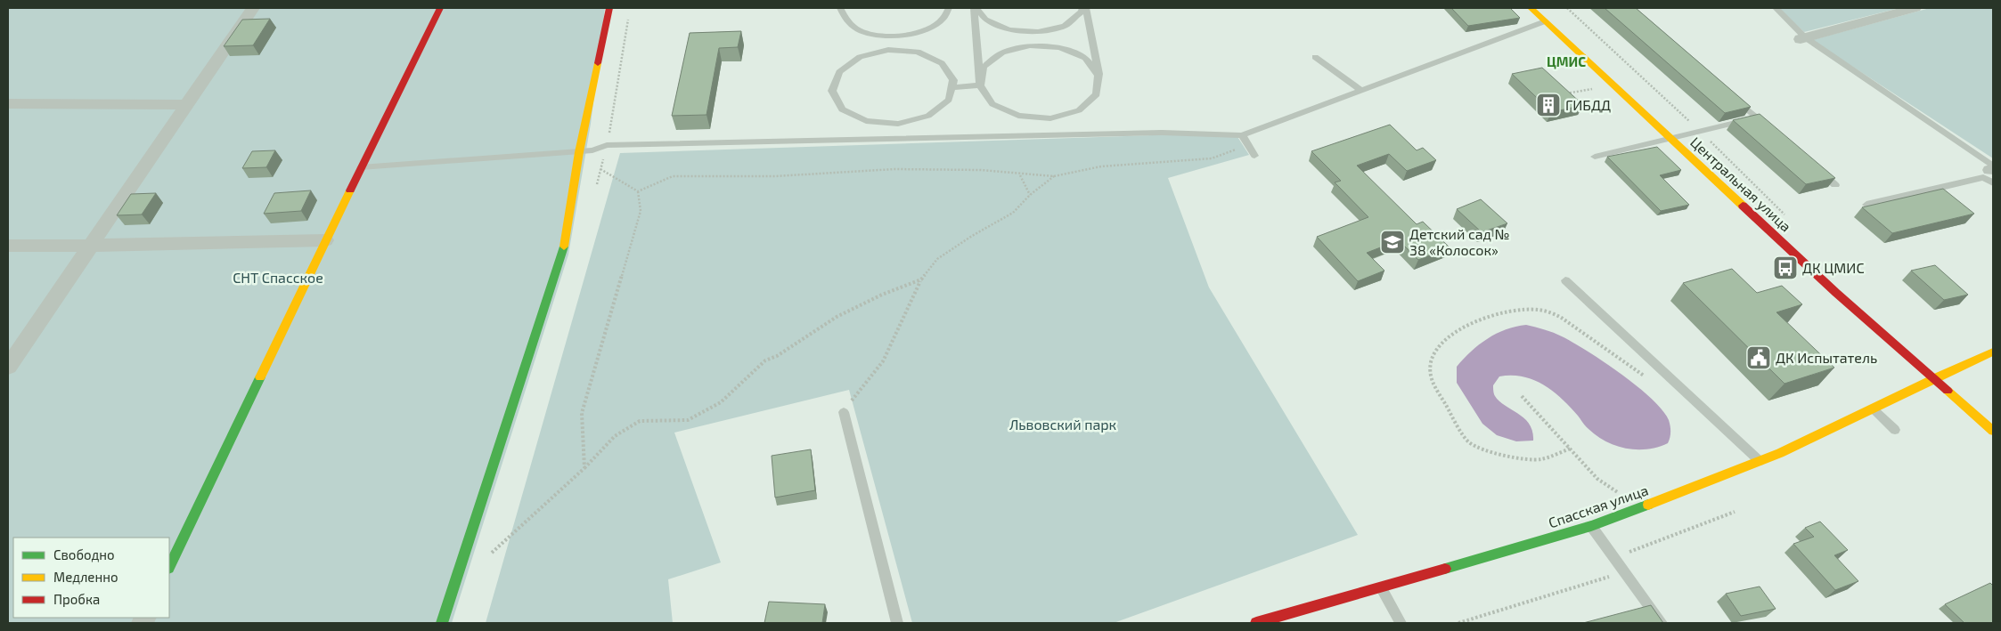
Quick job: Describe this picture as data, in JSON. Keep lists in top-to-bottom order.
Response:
{
  "streets": {
    "street": ["Центральная улица", "Спасская улица"]
  },
  "crossings": [
    ["Центральная улица", "Спасская улица"]
  ],
  "districts": ["ЦМИС"],
  "parks": ["СНТ Спасское", "Львовский парк"],
  "places": {
    "building": ["ГИБДД"],
    "school or university": ["Детский сад № 38 «Колосок»"],
    "bus stop": ["ДК ЦМИС"],
    "public building": ["ДК Испытатель"]
  },
  "legend": ["Свободно", "Медленно", "Пробка"]
}
